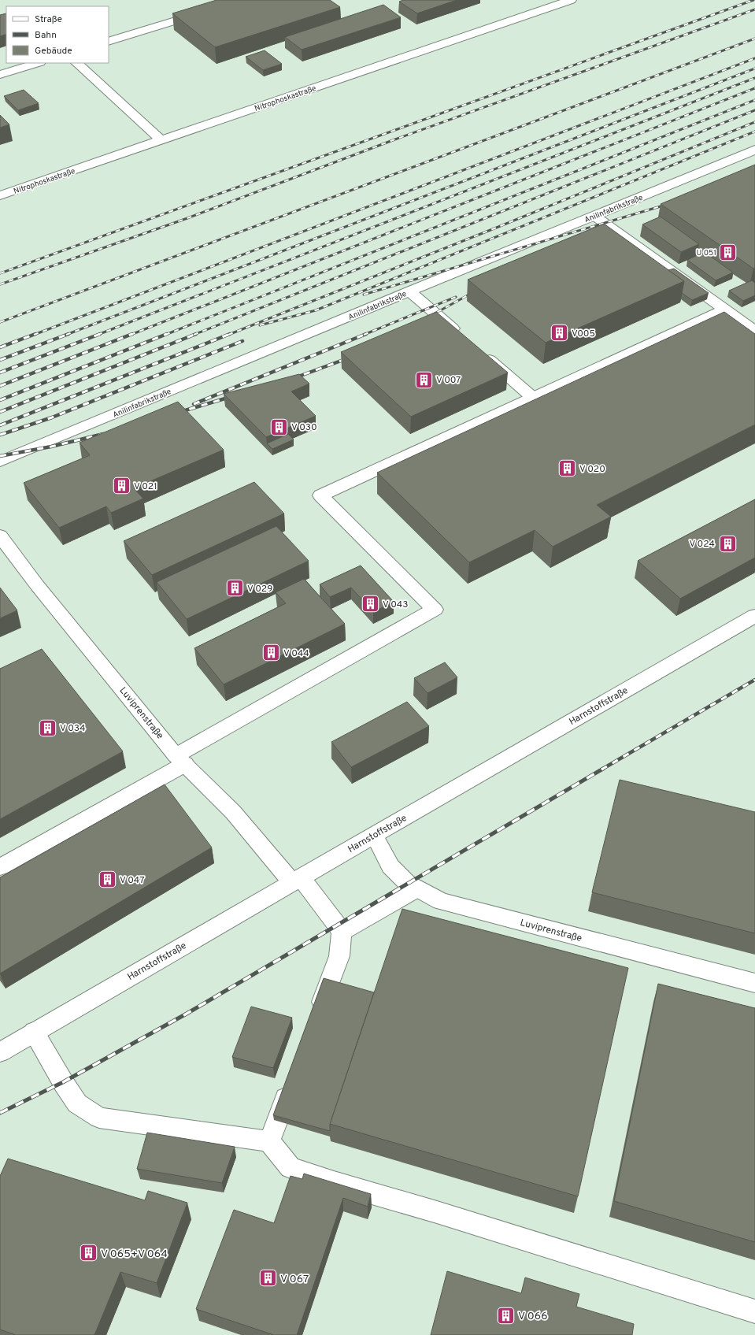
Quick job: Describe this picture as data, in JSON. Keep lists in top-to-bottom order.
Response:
{
  "streets": {
    "street": [
      "Nitrophoskastraße",
      "Anilinfabrikstraße",
      "Harnstoffstraße",
      "Luviprenstraße"
    ]
  },
  "crossings": [
    ["Harnstoffstraße", "Luviprenstraße"]
  ],
  "places": {
    "building": [
      "U 051",
      "V005",
      "V 007",
      "V 030",
      "V 020",
      "V 021",
      "V 024",
      "V 029",
      "V 043",
      "V 044",
      "V 034",
      "V 047",
      "V 065+V 064",
      "V 067",
      "V 066"
    ]
  },
  "legend": ["Straße", "Bahn", "Gebäude"]
}
